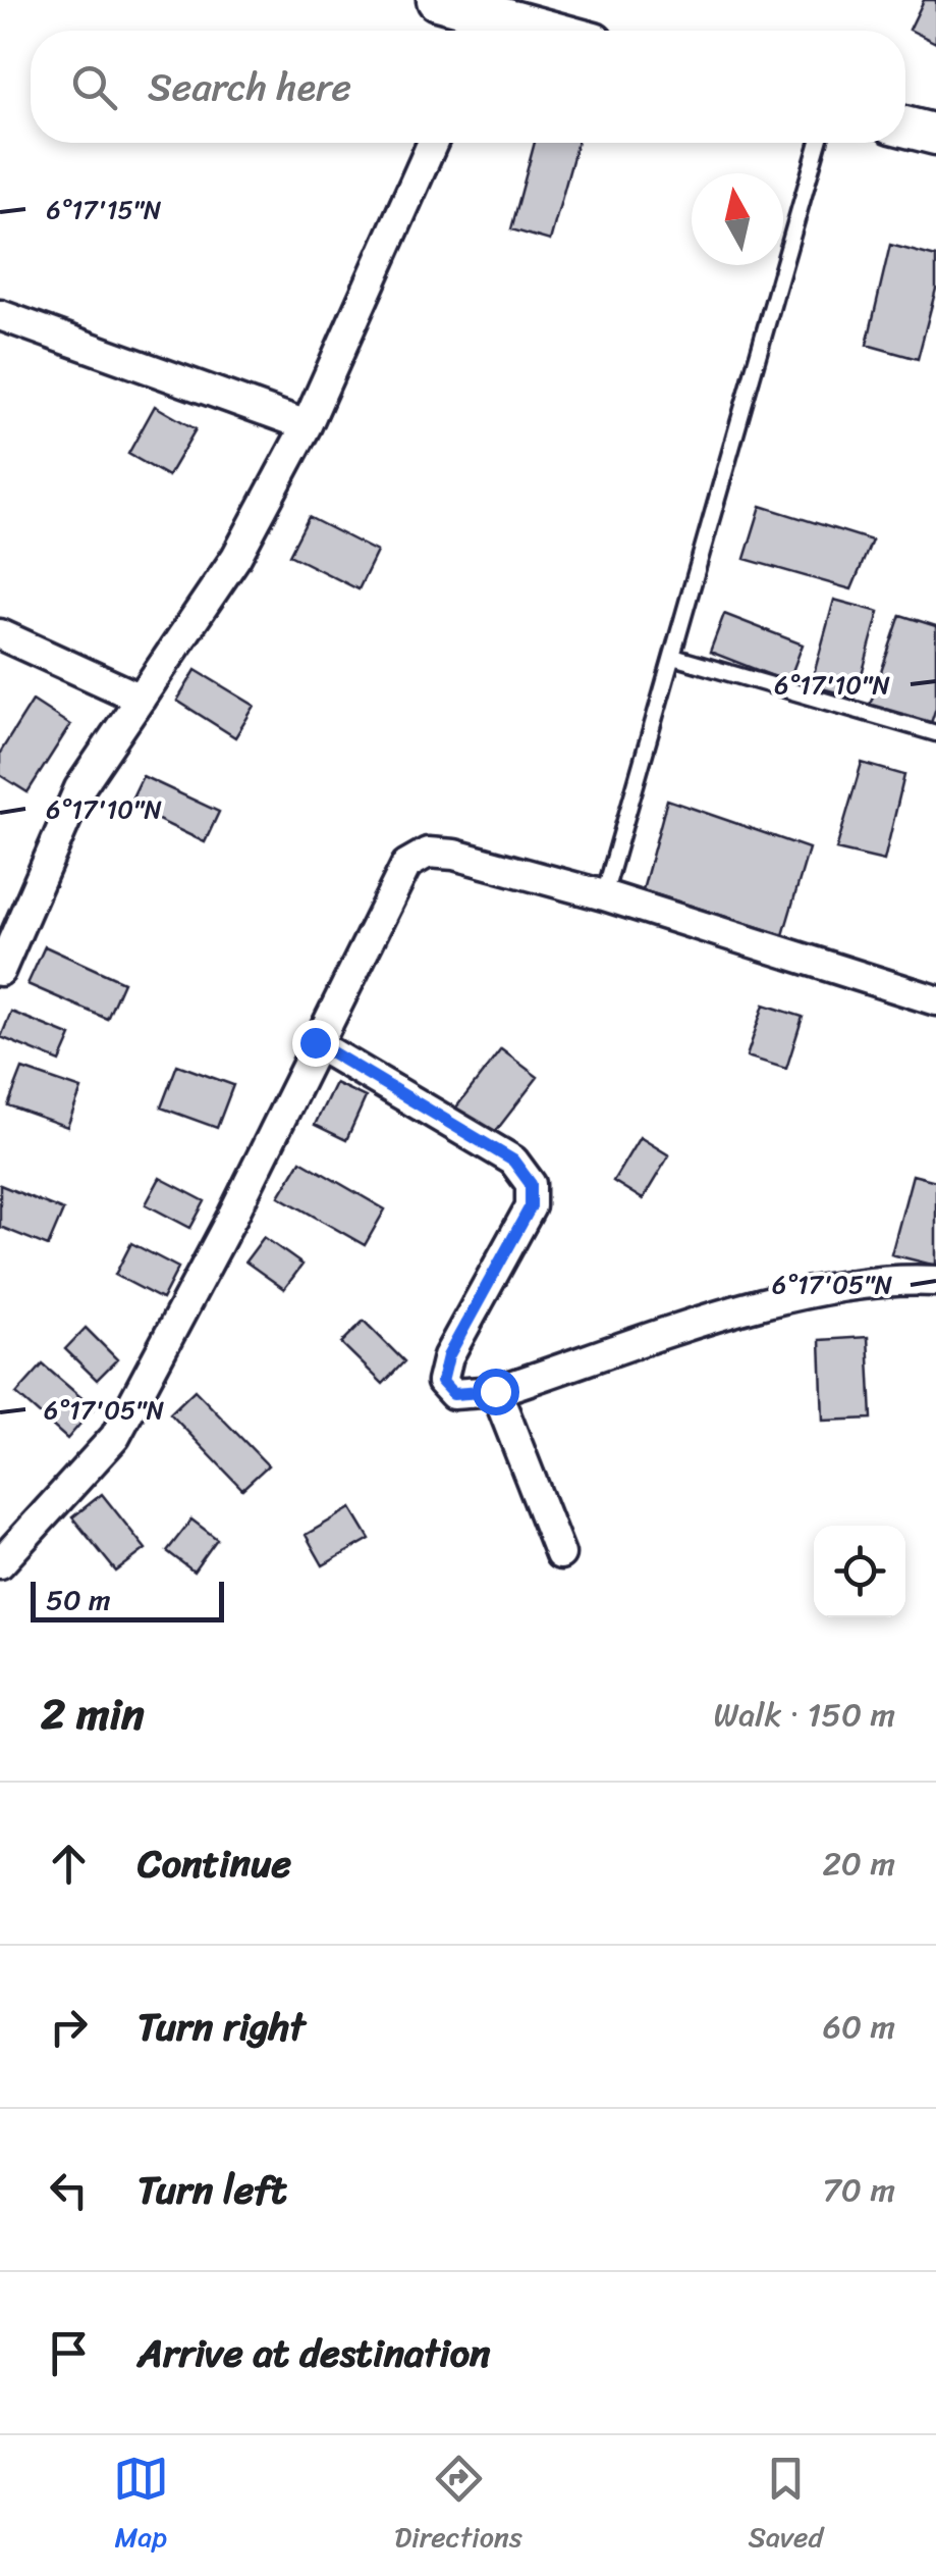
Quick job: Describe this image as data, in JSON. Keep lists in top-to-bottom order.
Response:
{
  "scale_bar": "50 m",
  "north": "top",
  "page": {
    "search": "Search here",
    "scale": "50 m",
    "heading": ["2 min", "Walk · 150 m"],
    "list": [
      ["Continue", "20 m"],
      ["Turn right", "60 m"],
      ["Turn left", "70 m"],
      "Arrive at destination"
    ],
    "nav": ["Map", "Directions", "Saved"]
  },
  "coordinates": ["6°17'15\"N", "6°17'10\"N", "6°17'05\"N"]
}
